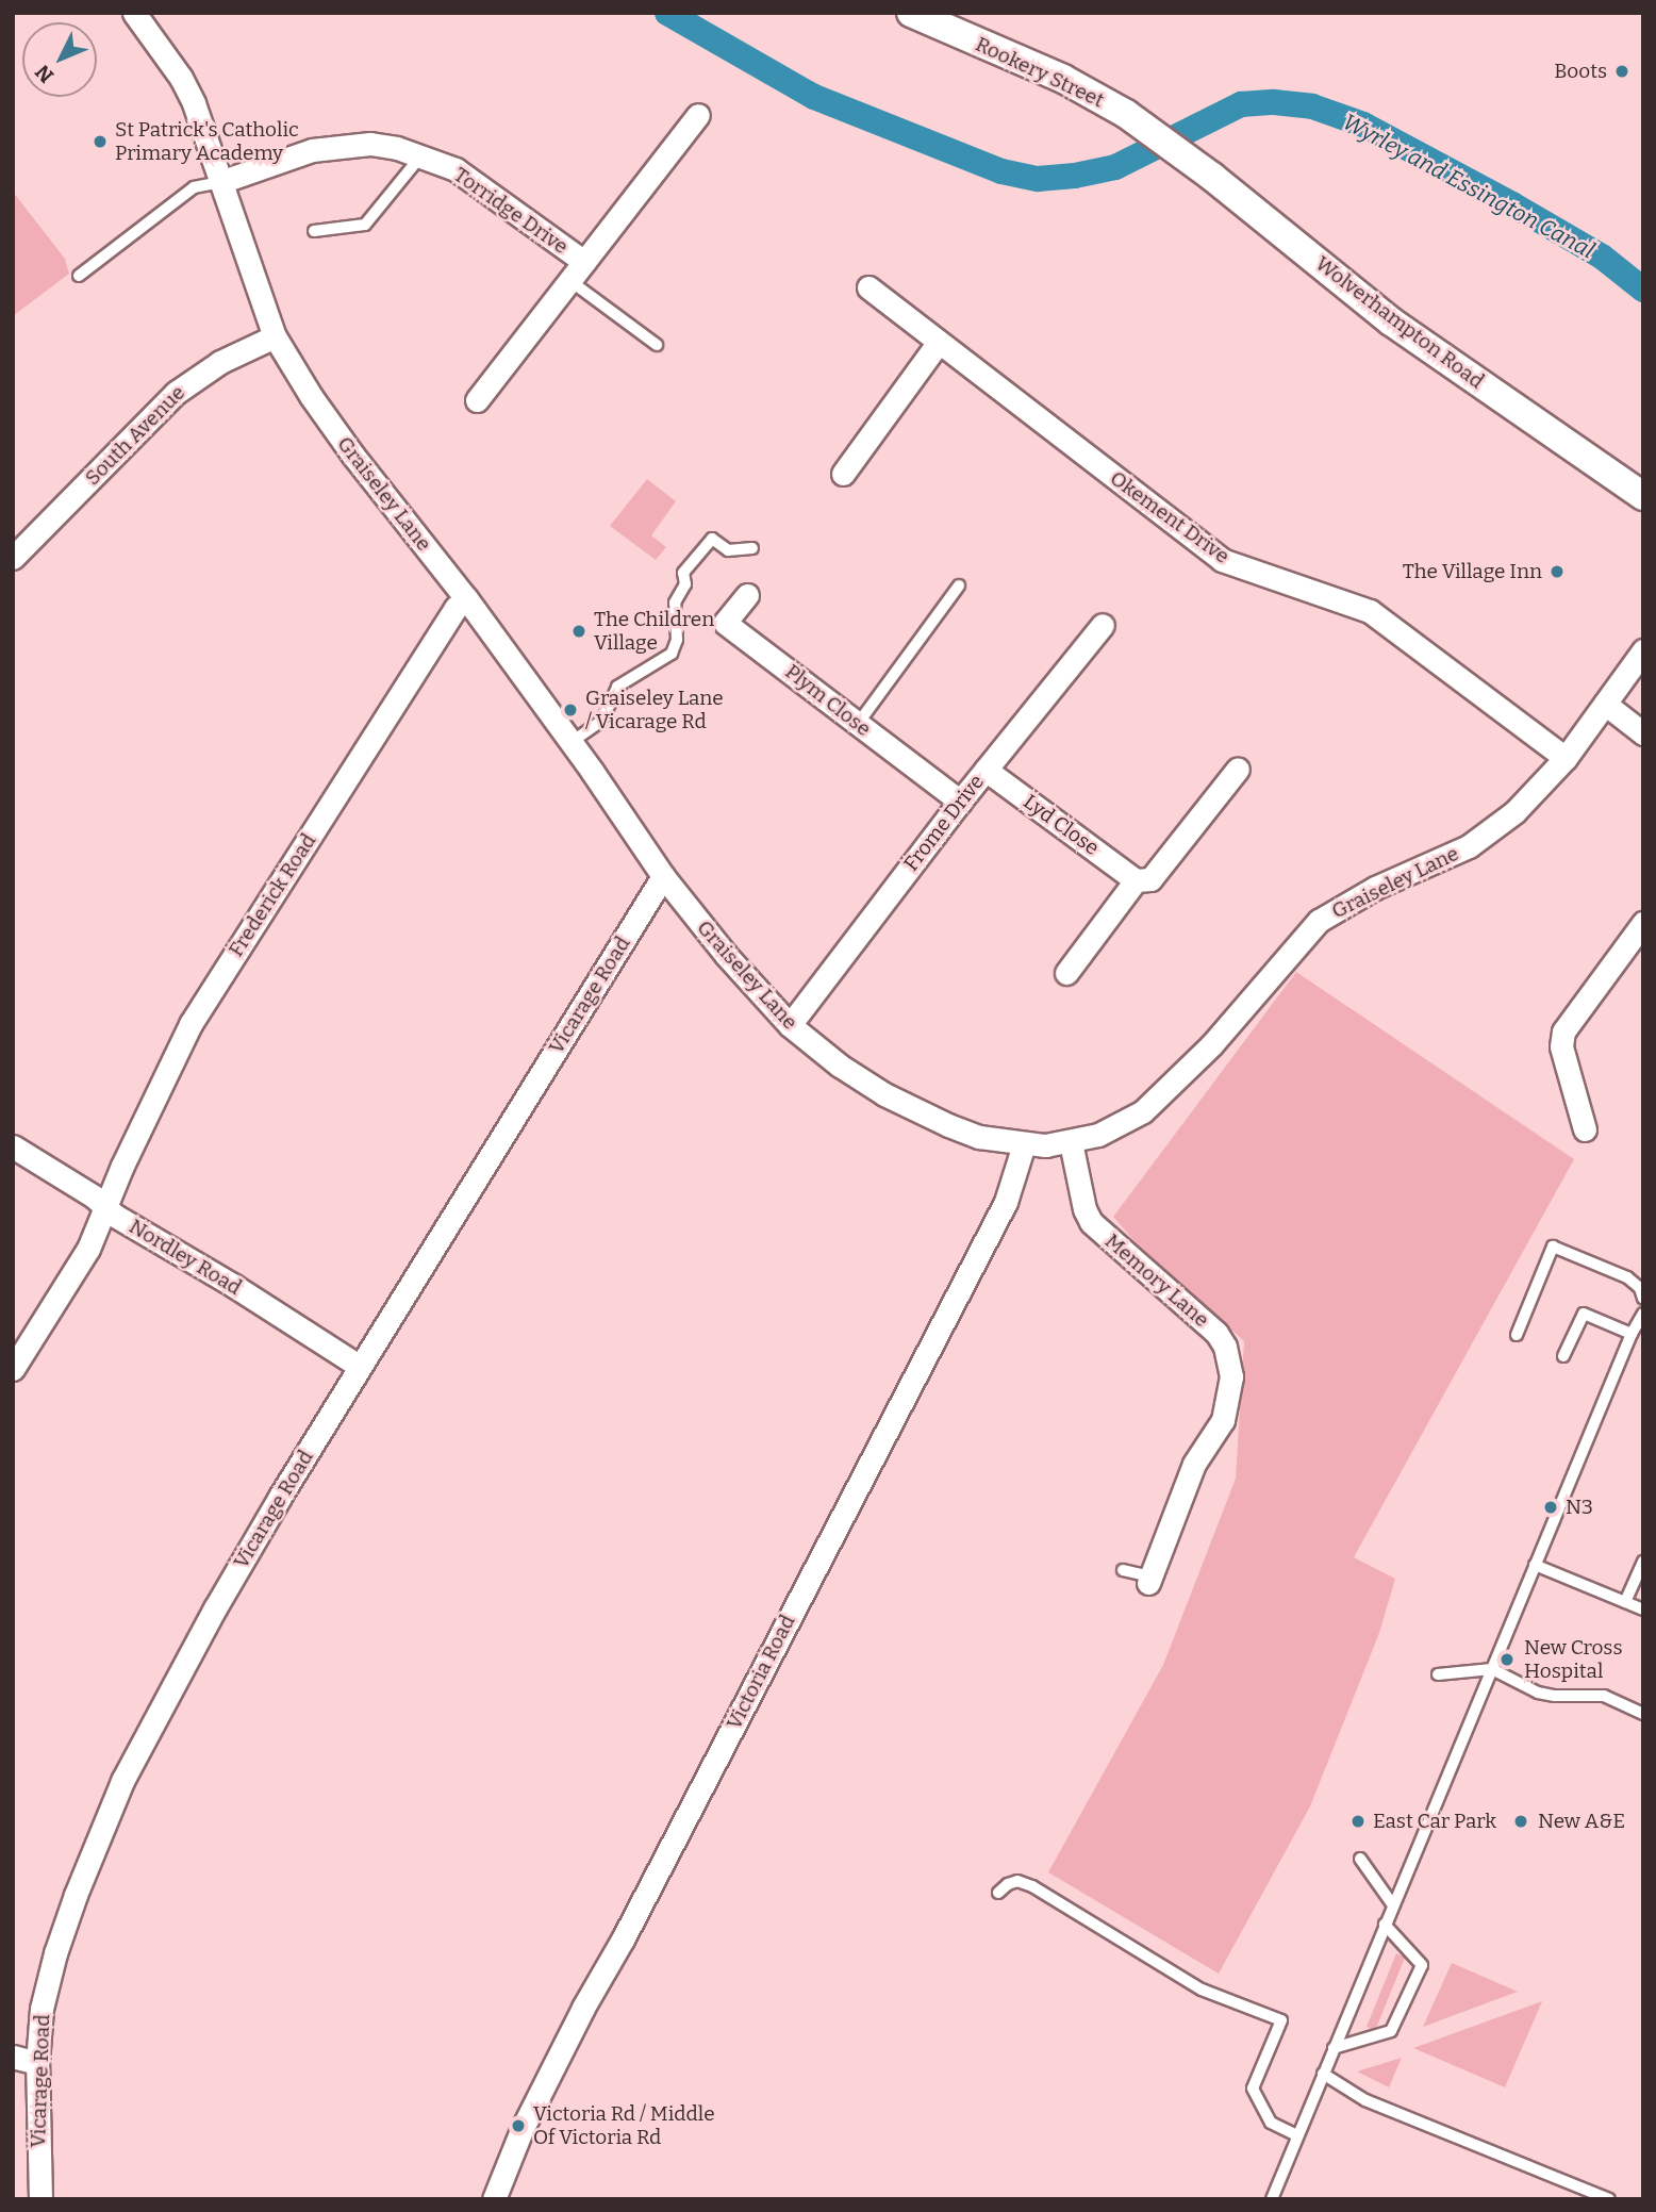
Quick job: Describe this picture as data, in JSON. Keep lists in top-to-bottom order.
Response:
{
  "streets": {
    "street": [
      "Rookery Street",
      "Torridge Drive",
      "Wolverhampton Road",
      "South Avenue",
      "Graiseley Lane",
      "Okement Drive",
      "Plym Close",
      "Frome Drive",
      "Lyd Close",
      "Frederick Road",
      "Vicarage Road",
      "Nordley Road",
      "Memory Lane",
      "Victoria Road"
    ]
  },
  "crossings": [
    ["Rookery Street", "Wolverhampton Road"],
    ["Torridge Drive", "Graiseley Lane"],
    ["South Avenue", "Graiseley Lane"],
    ["Graiseley Lane", "Okement Drive"],
    ["Graiseley Lane", "Frome Drive"],
    ["Graiseley Lane", "Frederick Road"],
    ["Graiseley Lane", "Vicarage Road"],
    ["Graiseley Lane", "Memory Lane"],
    ["Graiseley Lane", "Victoria Road"],
    ["Plym Close", "Frome Drive"],
    ["Frome Drive", "Lyd Close"],
    ["Frederick Road", "Nordley Road"],
    ["Vicarage Road", "Nordley Road"]
  ],
  "water": ["Wyrley and Essington Canal"],
  "places": [
    "Boots",
    "St Patrick's Catholic Primary Academy",
    "The Village Inn",
    "The Children Village",
    "Graiseley Lane / Vicarage Rd",
    "N3",
    "New Cross Hospital",
    "East Car Park",
    "New A&E",
    "Victoria Rd / Middle Of Victoria Rd"
  ],
  "north": "bottom left"
}
